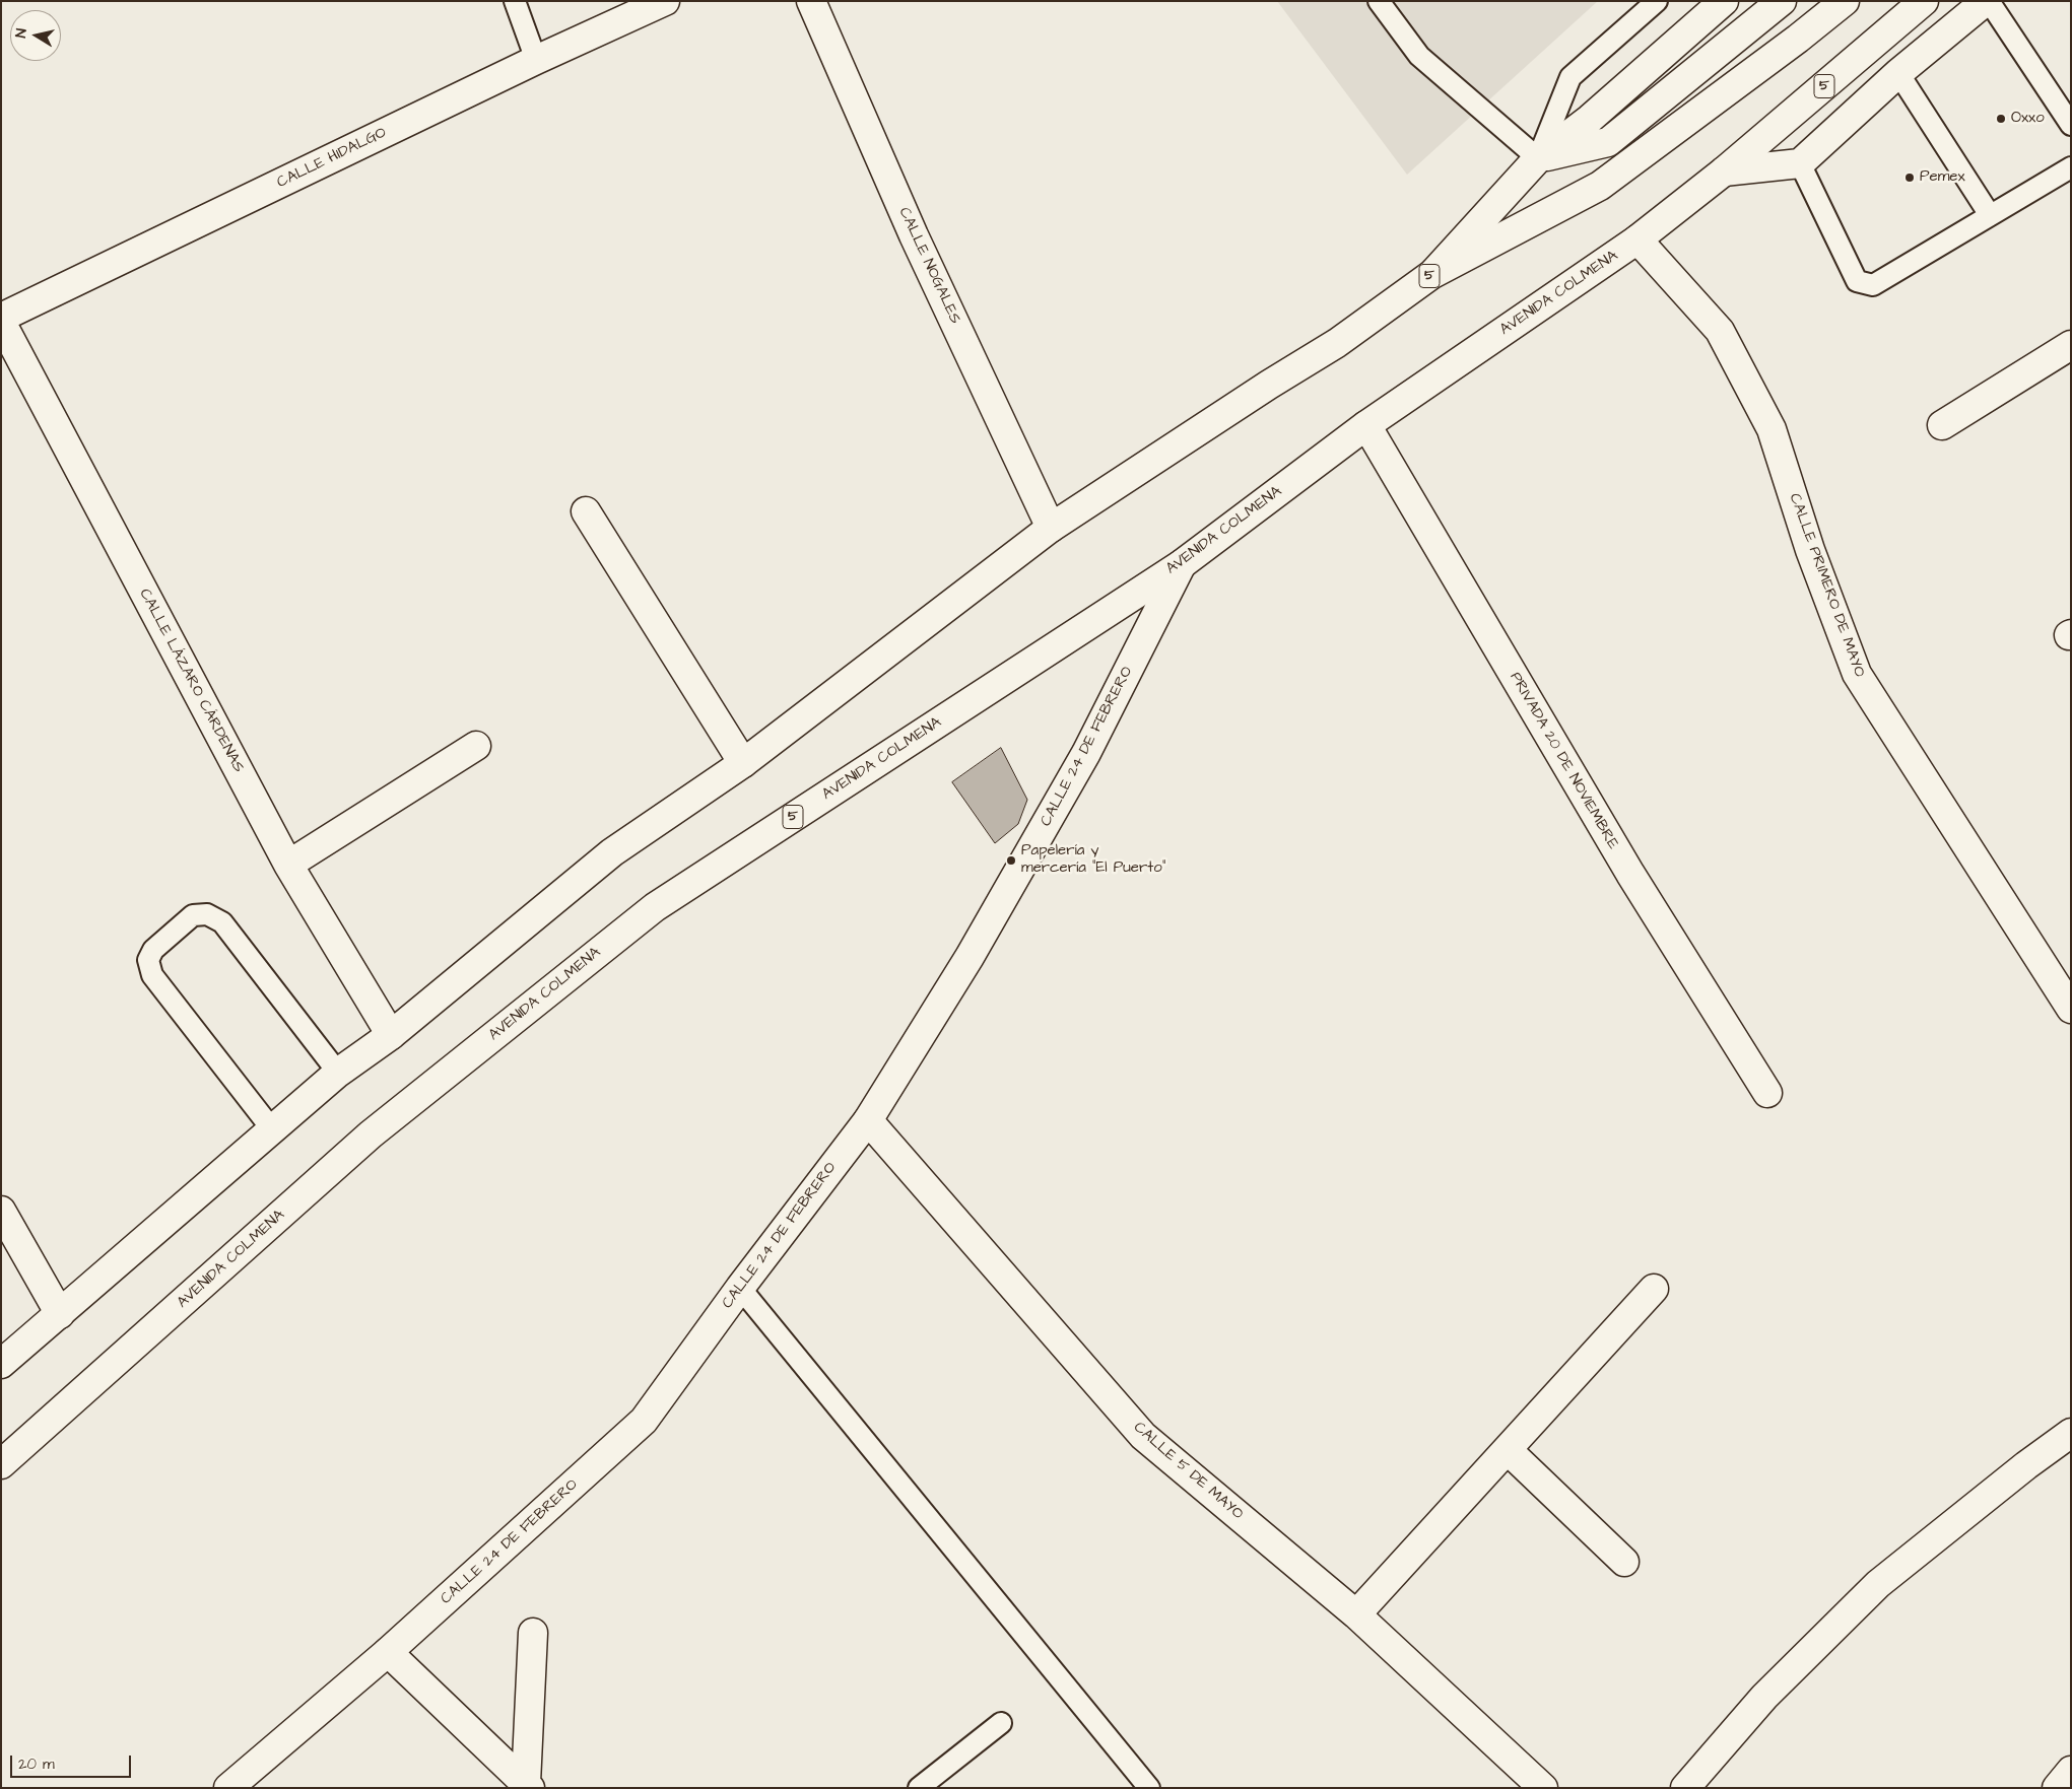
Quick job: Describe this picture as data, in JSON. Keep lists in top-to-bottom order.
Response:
{
  "streets": {
    "street": [
      "5",
      "CALLE HIDALGO",
      "CALLE NOGALES",
      "AVENIDA COLMENA",
      "CALLE PRIMERO DE MAYO",
      "CALLE LÁZARO CÁRDENAS",
      "CALLE 24 DE FEBRERO",
      "PRIVADA 20 DE NOVIEMBRE",
      "CALLE 5 DE MAYO"
    ]
  },
  "crossings": [
    ["5", "CALLE NOGALES"],
    ["5", "AVENIDA COLMENA"],
    ["5", "CALLE PRIMERO DE MAYO"],
    ["5", "CALLE LÁZARO CÁRDENAS"],
    ["AVENIDA COLMENA", "CALLE PRIMERO DE MAYO"],
    ["AVENIDA COLMENA", "CALLE 24 DE FEBRERO"],
    ["AVENIDA COLMENA", "PRIVADA 20 DE NOVIEMBRE"],
    ["CALLE 24 DE FEBRERO", "CALLE 5 DE MAYO"]
  ],
  "places": ["Oxxo", "Pemex", "Papelería y mercería \"El Puerto\""],
  "scale_bar": "20 m",
  "north": "left"
}
